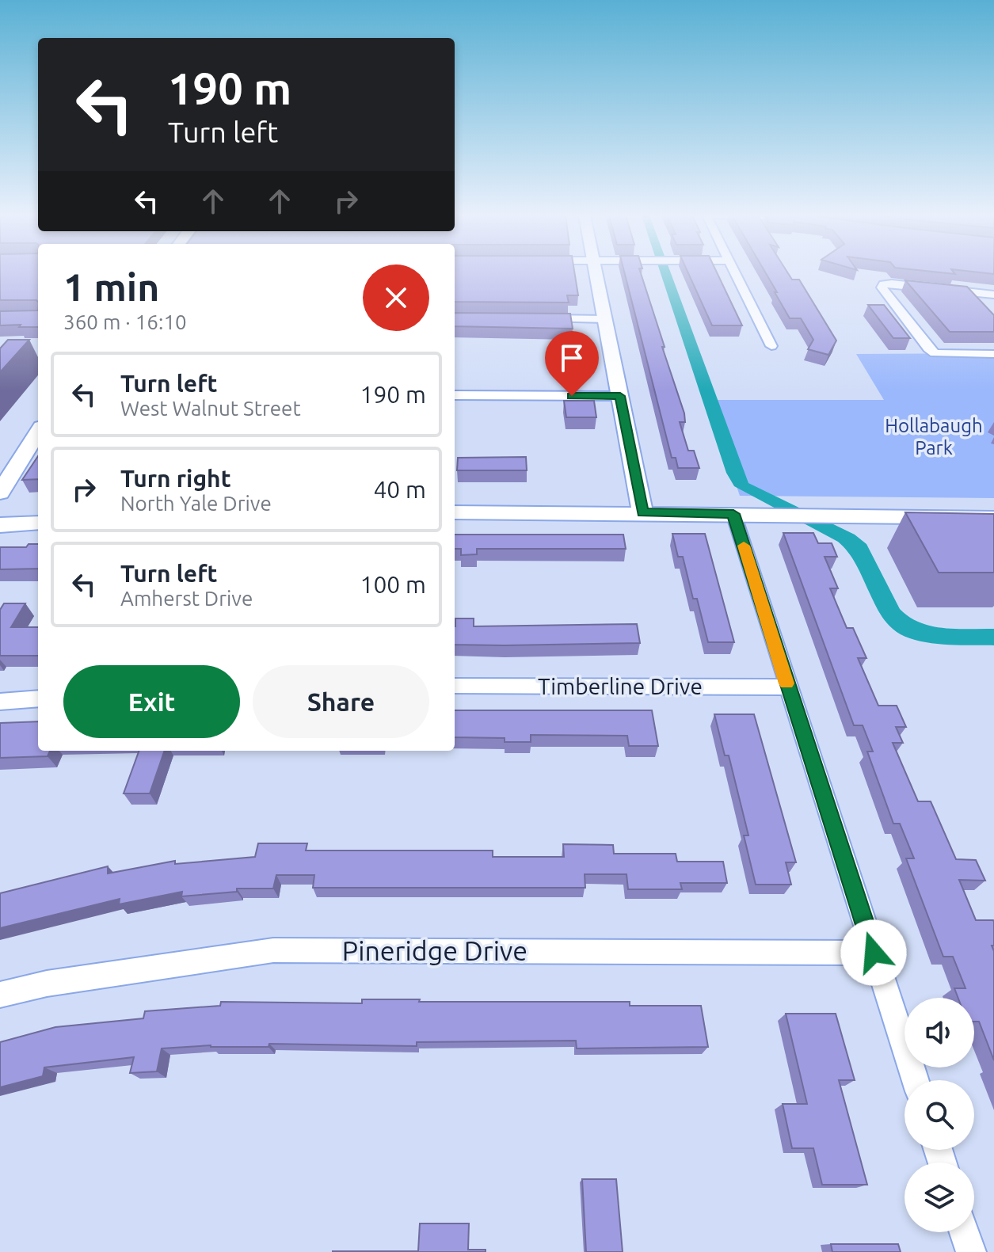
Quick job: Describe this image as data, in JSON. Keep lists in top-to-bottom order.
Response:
{
  "streets": {
    "street": ["Timberline Drive", "Pineridge Drive"]
  },
  "parks": ["Hollabaugh Park"],
  "page": {
    "turn": ["190 m", "Turn left"],
    "heading": ["1 min", "360 m · 16:10"],
    "list": [
      {
        "name": "Turn left",
        "note": "West Walnut Street",
        "value": "190 m"
      },
      {
        "name": "Turn right",
        "note": "North Yale Drive",
        "value": "40 m"
      },
      {
        "name": "Turn left",
        "note": "Amherst Drive",
        "value": "100 m"
      }
    ],
    "buttons": ["Exit", "Share"]
  }
}
